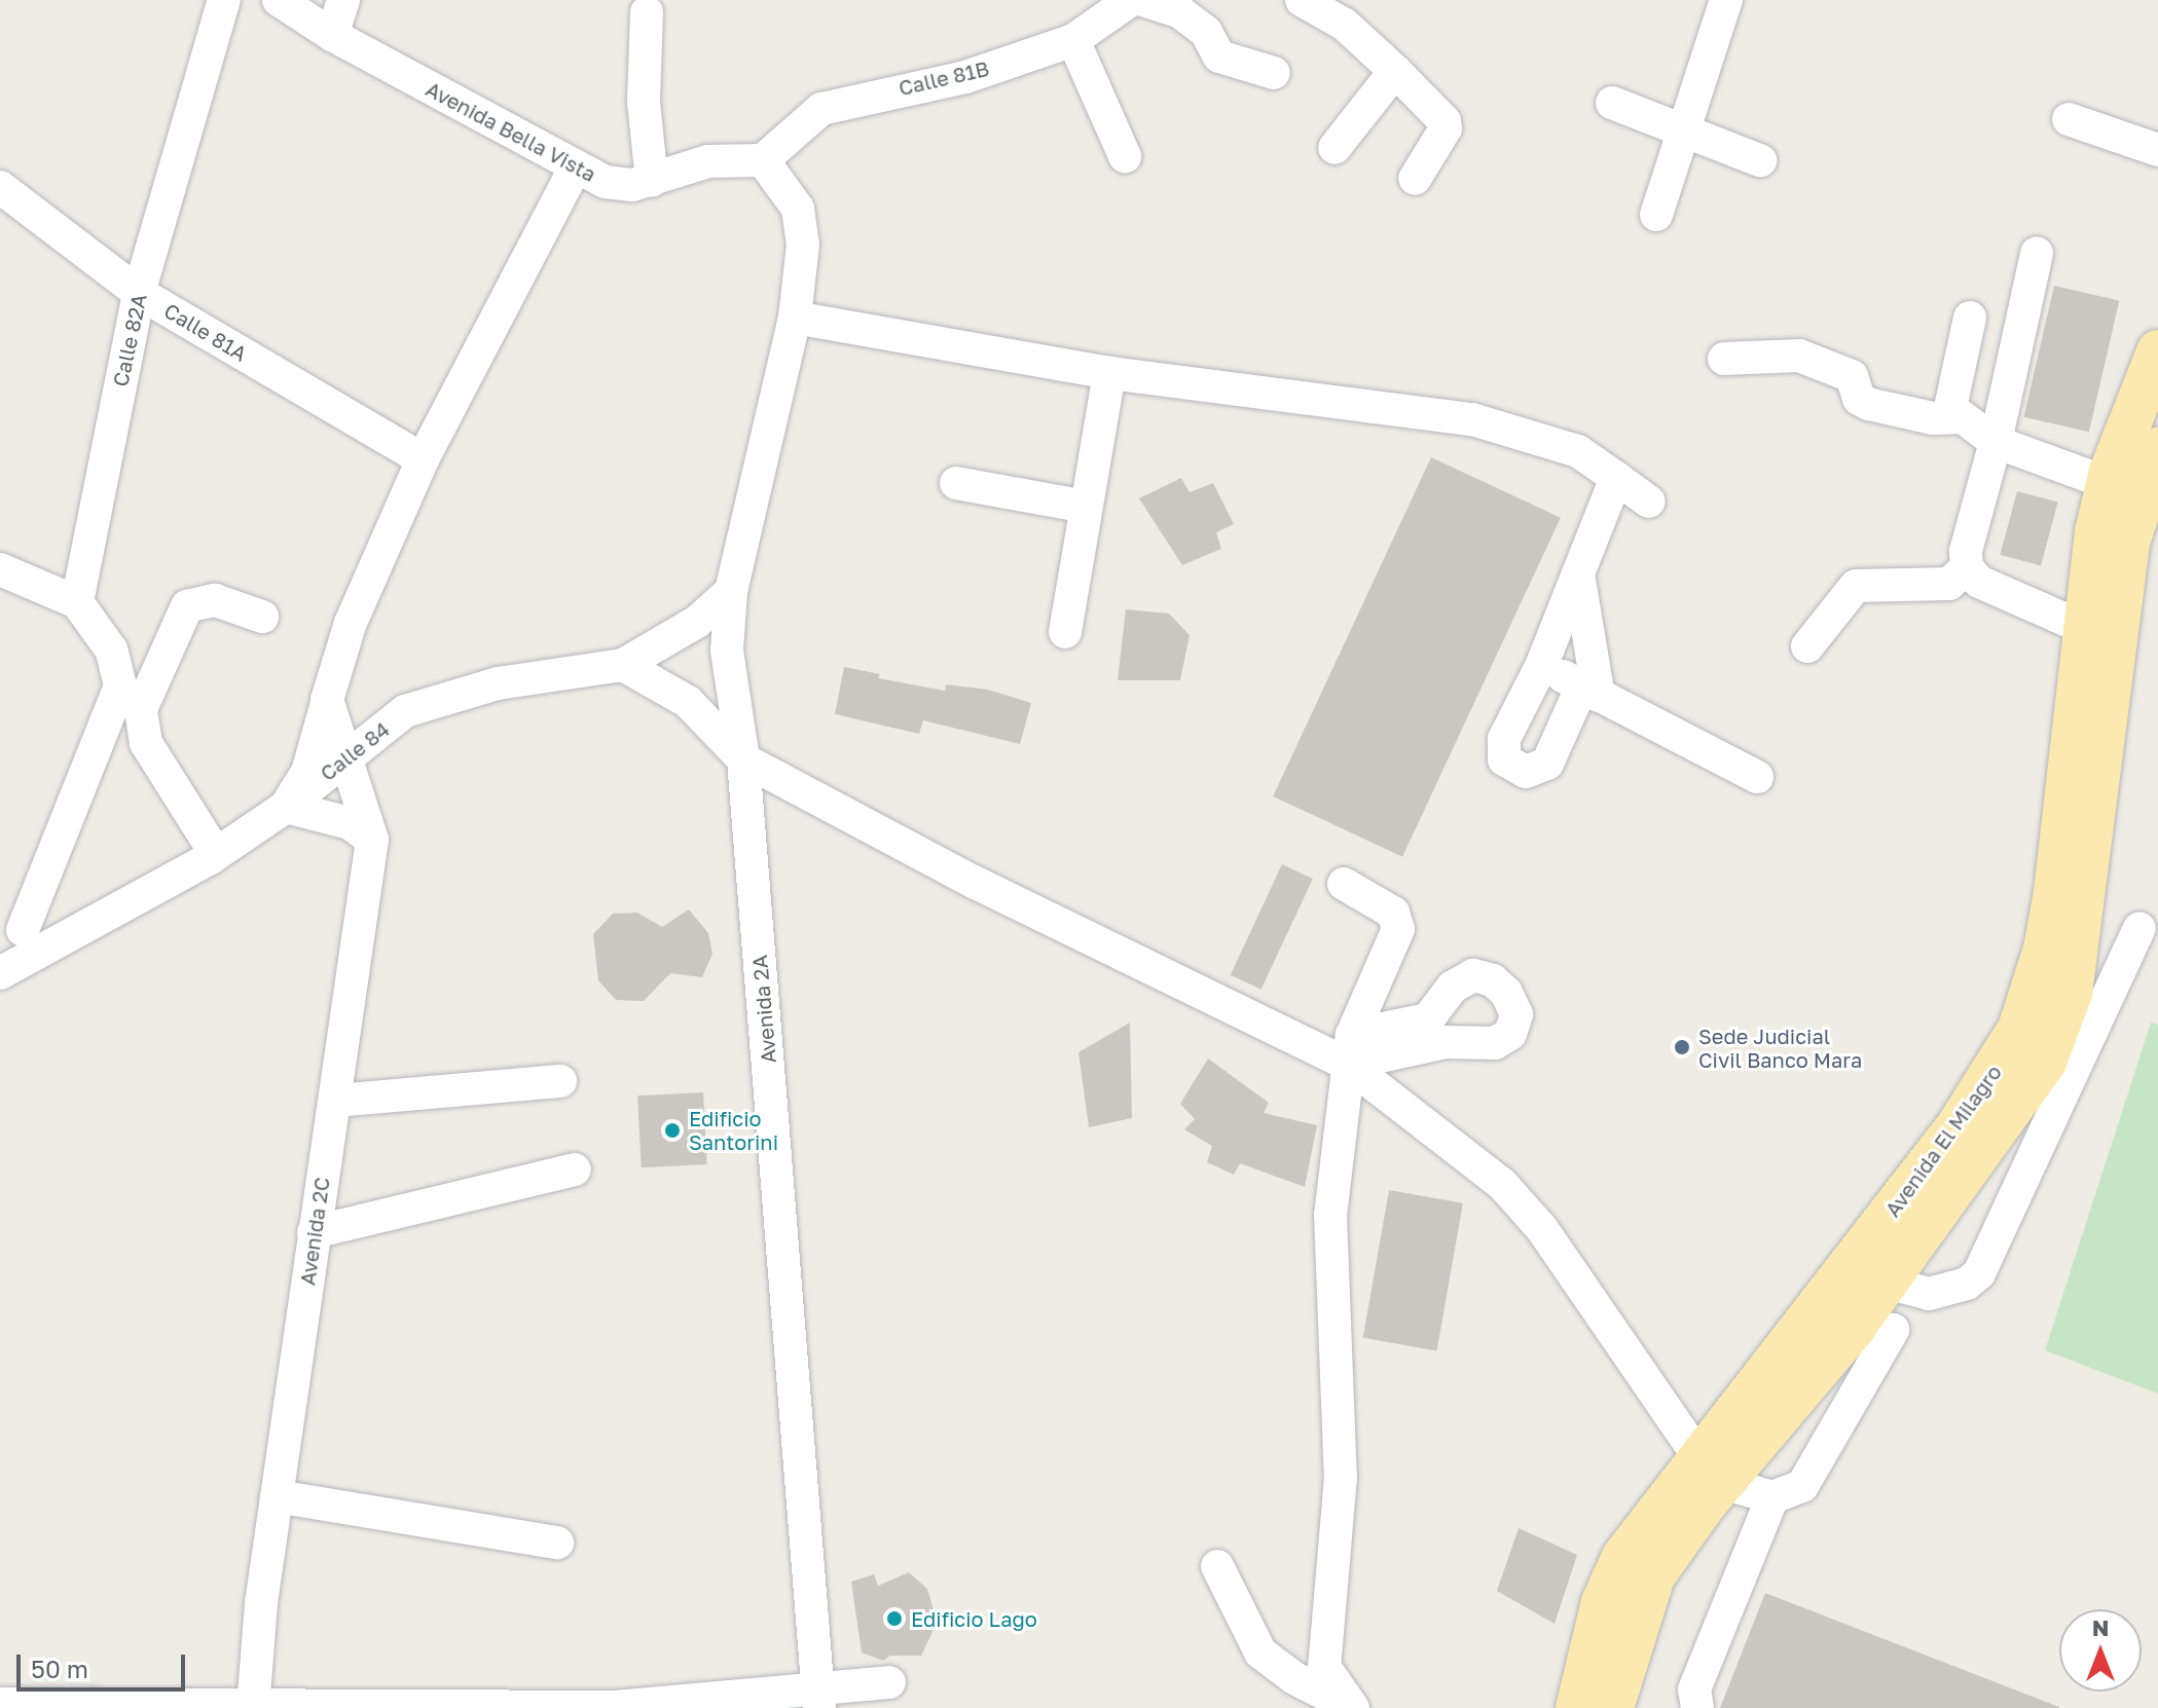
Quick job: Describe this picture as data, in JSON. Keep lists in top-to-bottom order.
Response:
{
  "streets": {
    "main road": ["Avenida El Milagro"],
    "street": [
      "Calle 81B",
      "Avenida Bella Vista",
      "Calle 81A",
      "Calle 82A",
      "Calle 84",
      "Avenida 2A",
      "Avenida 2C"
    ]
  },
  "crossings": [
    ["Calle 81B", "Avenida Bella Vista"],
    ["Calle 81B", "Avenida 2A"],
    ["Avenida Bella Vista", "Avenida 2A"],
    ["Calle 81A", "Calle 82A"],
    ["Calle 84", "Avenida 2A"],
    ["Calle 84", "Avenida 2C"]
  ],
  "places": ["Sede Judicial Civil Banco Mara", "Edificio Santorini", "Edificio Lago"],
  "scale_bar": "50 m",
  "north": "top"
}
